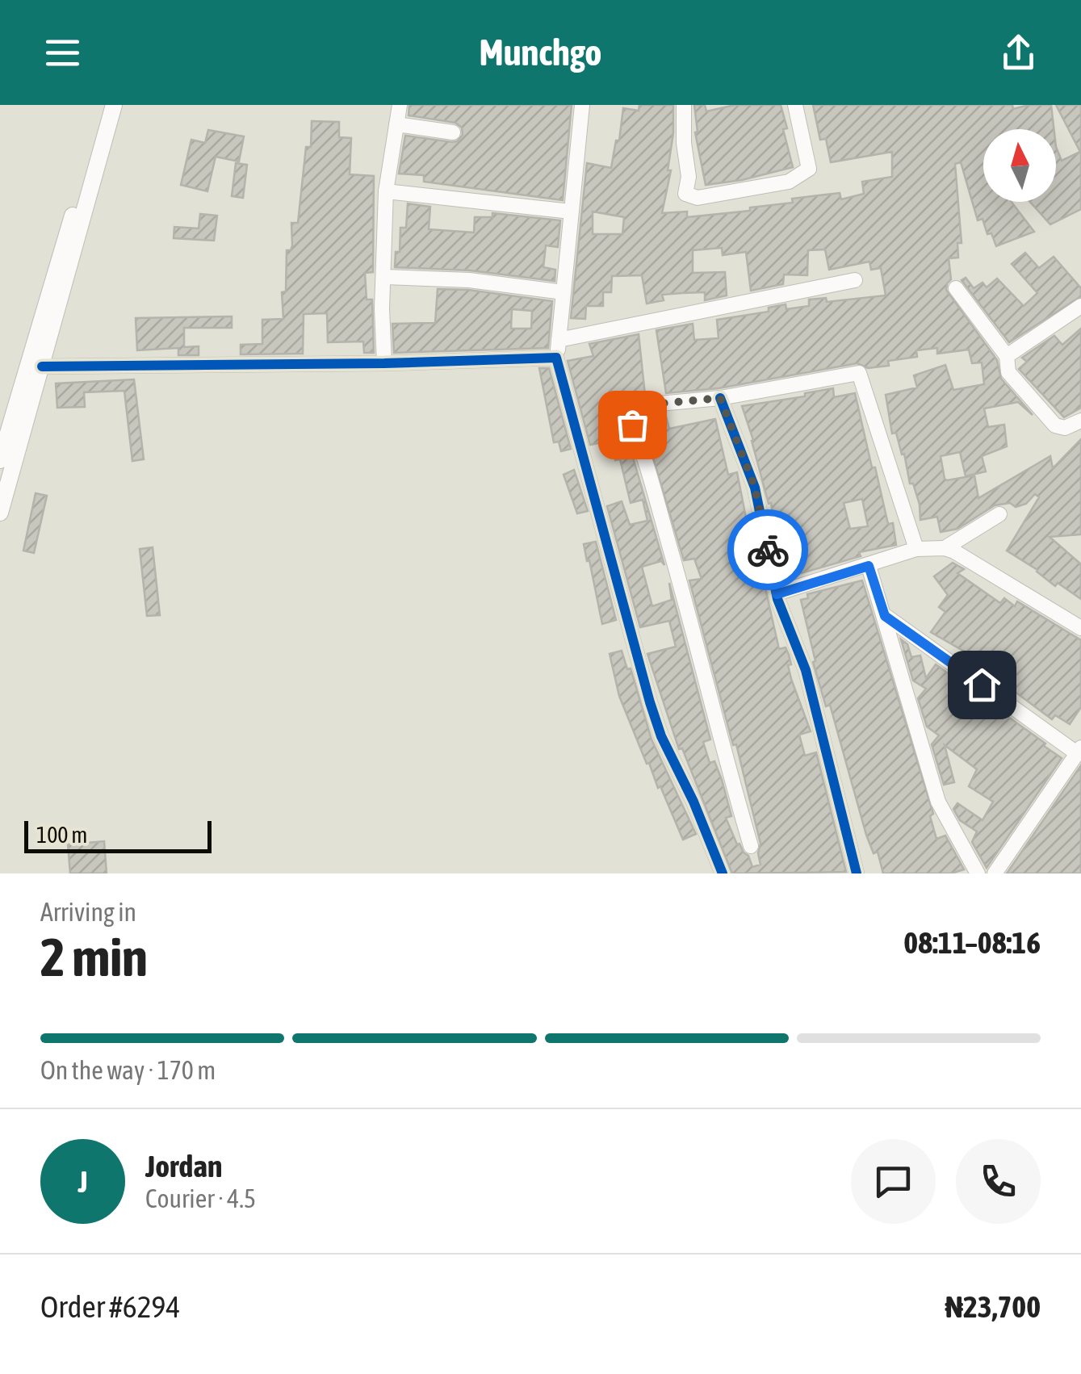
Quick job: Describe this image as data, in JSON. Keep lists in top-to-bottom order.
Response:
{
  "scale_bar": "100 m",
  "north": "top",
  "page": {
    "header": "Munchgo",
    "scale": "100 m",
    "heading": ["2 min", "Arriving in", "08:11–08:16"],
    "panel": [
      "Jordan",
      "Courier · 4.5",
      "Order #6294",
      "₦23,700"
    ],
    "bar": "On the way · 170 m",
    "round": "J"
  }
}
